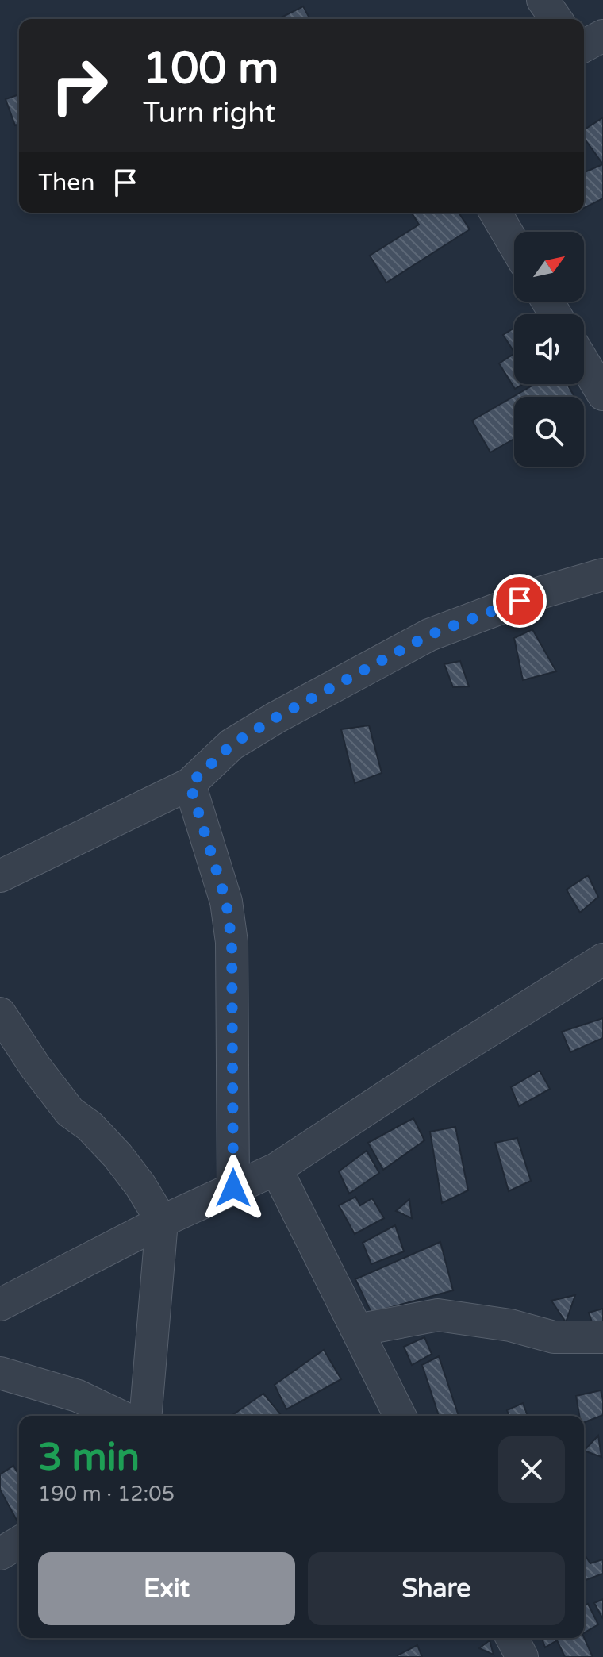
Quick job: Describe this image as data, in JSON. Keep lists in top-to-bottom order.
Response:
{
  "north": "top right",
  "page": {
    "turn": ["100 m", "Turn right"],
    "then": "Then",
    "heading": ["3 min", "190 m · 12:05"],
    "buttons": ["Exit", "Share"]
  }
}
